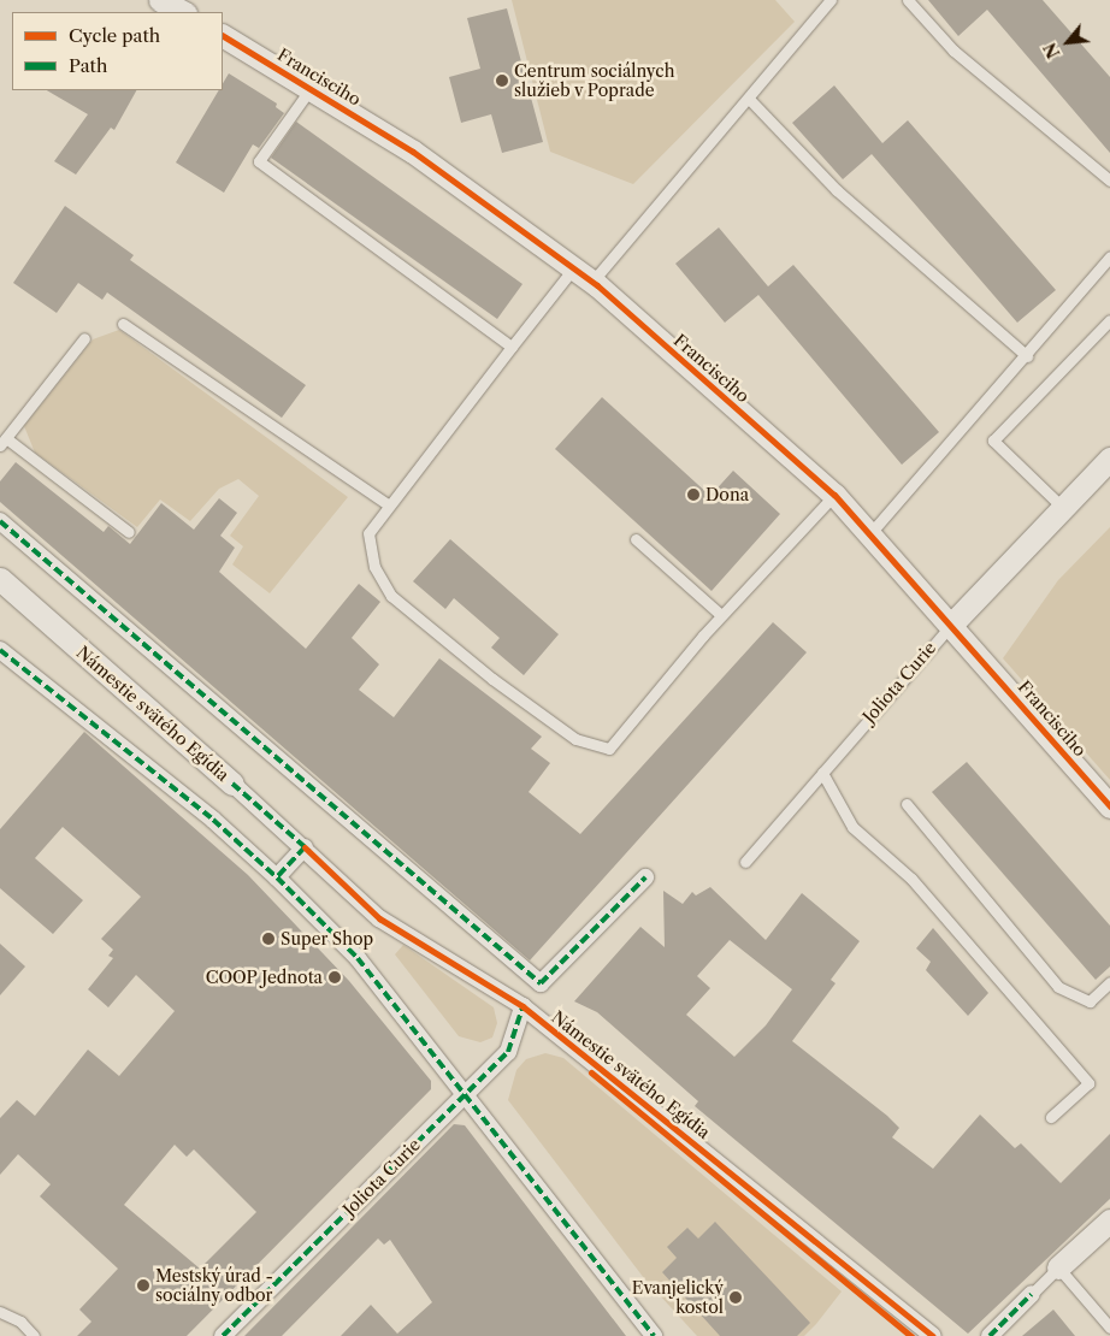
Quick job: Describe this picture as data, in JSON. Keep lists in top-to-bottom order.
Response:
{
  "streets": {
    "street": ["Francisciho", "Joliota Curie", "Námestie svätého Egídia"]
  },
  "crossings": [
    ["Francisciho", "Joliota Curie"],
    ["Joliota Curie", "Námestie svätého Egídia"]
  ],
  "places": [
    "Centrum sociálnych služieb v Poprade",
    "Dona",
    "Super Shop",
    "COOP Jednota",
    "Mestský úrad - sociálny odbor",
    "Evanjelický kostol"
  ],
  "legend": ["Cycle path", "Path"],
  "north": "bottom left"
}
